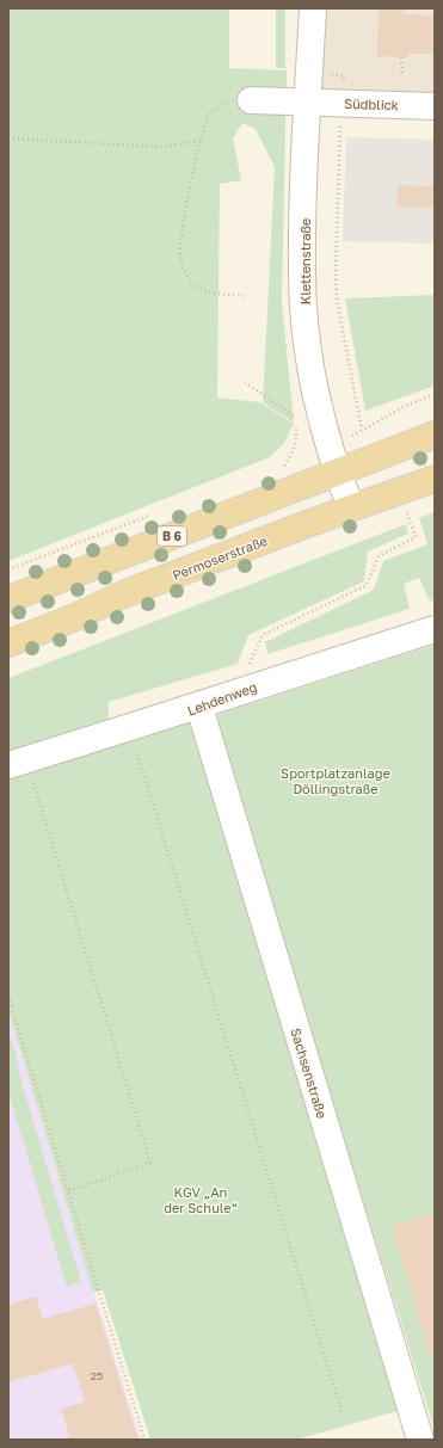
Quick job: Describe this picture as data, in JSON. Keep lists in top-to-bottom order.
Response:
{
  "streets": {
    "main road": ["B 6", "Permoserstraße"],
    "street": [
      "Südblick",
      "Klettenstraße",
      "Lehdenweg",
      "Sachsenstraße"
    ]
  },
  "crossings": [
    ["Südblick", "Klettenstraße"],
    ["Klettenstraße", "B 6"],
    ["Klettenstraße", "Permoserstraße"],
    ["Lehdenweg", "Sachsenstraße"]
  ],
  "parks": ["Sportplatzanlage Döllingstraße", "KGV „An der Schule“"],
  "house_numbers": ["25"]
}
